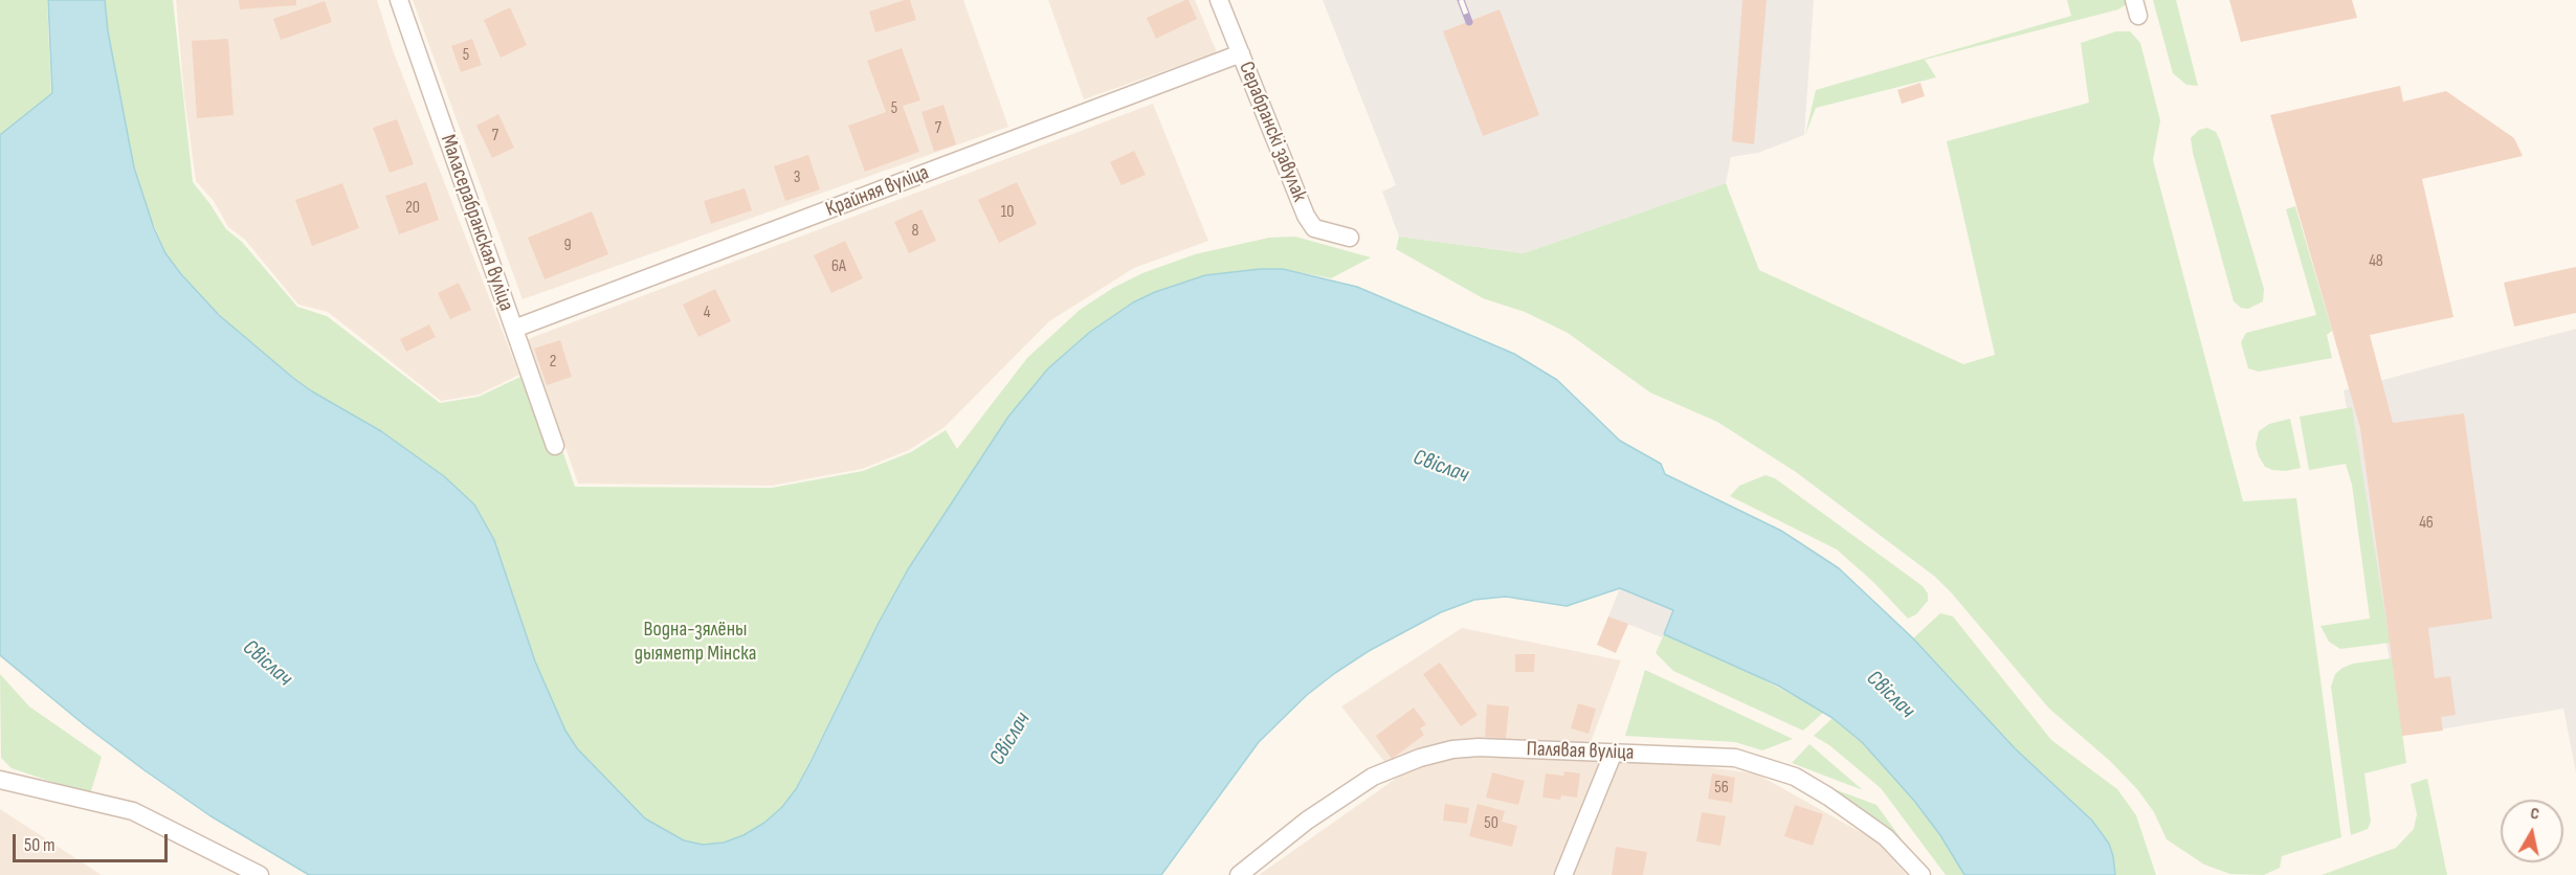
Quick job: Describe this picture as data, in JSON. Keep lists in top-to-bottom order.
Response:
{
  "streets": {
    "street": [
      "Серабранскі завулак",
      "Крайняя вуліца",
      "Маласерабранская вуліца",
      "Палявая вуліца"
    ]
  },
  "crossings": [
    ["Серабранскі завулак", "Крайняя вуліца"],
    ["Крайняя вуліца", "Маласерабранская вуліца"]
  ],
  "water": ["Свіслач"],
  "parks": ["Водна-зялёны дыяметр Мінска"],
  "house_numbers": [
    "5",
    "5",
    "7",
    "7",
    "3",
    "20",
    "10",
    "8",
    "9",
    "48",
    "6А",
    "4",
    "2",
    "46",
    "56",
    "50"
  ],
  "scale_bar": "50 m",
  "north": "top"
}
